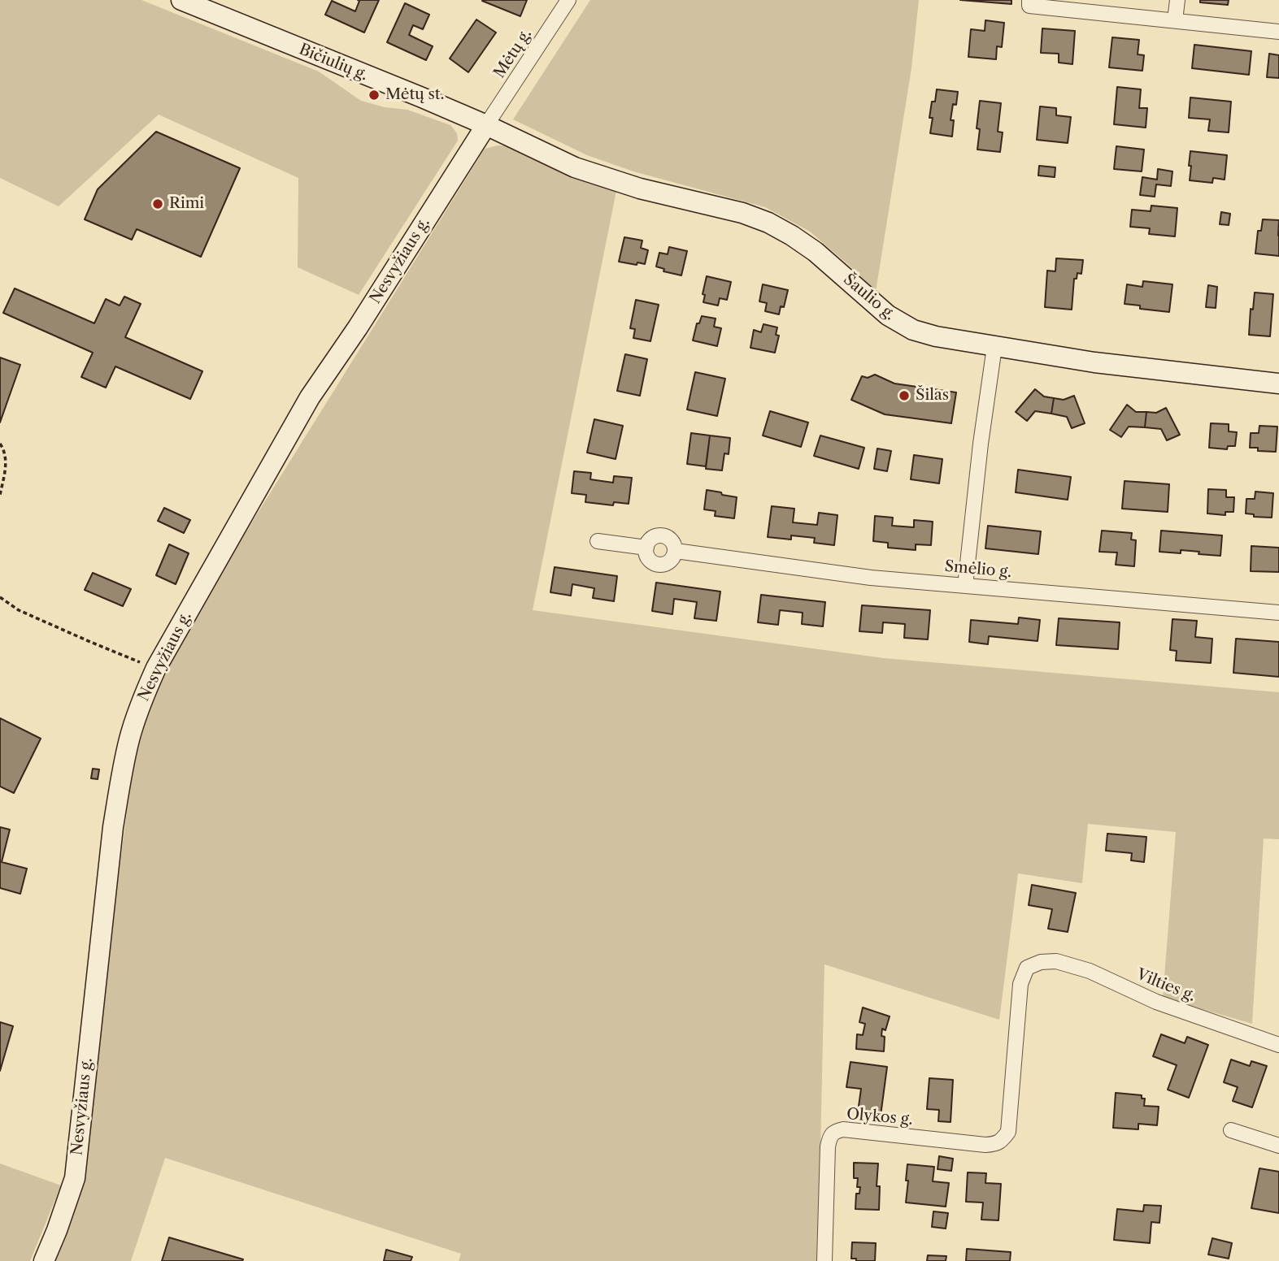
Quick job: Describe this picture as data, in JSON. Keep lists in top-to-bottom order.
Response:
{
  "streets": {
    "street": [
      "Mėtų g.",
      "Bičiulių g.",
      "Nesvyžiaus g.",
      "Šaulio g.",
      "Smėlio g.",
      "Vilties g.",
      "Olykos g."
    ]
  },
  "crossings": [
    ["Mėtų g.", "Bičiulių g."],
    ["Mėtų g.", "Nesvyžiaus g."],
    ["Mėtų g.", "Šaulio g."],
    ["Bičiulių g.", "Nesvyžiaus g."],
    ["Bičiulių g.", "Šaulio g."],
    ["Nesvyžiaus g.", "Šaulio g."],
    ["Vilties g.", "Olykos g."]
  ],
  "places": ["Mėtų st.", "Rimi", "Šilas"]
}
